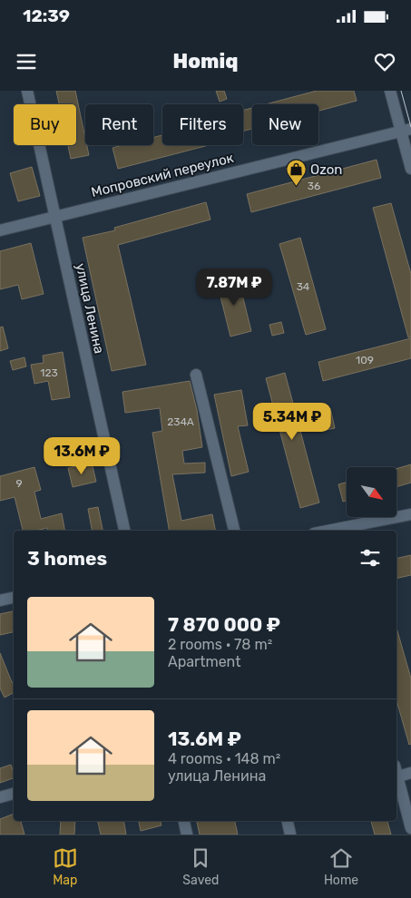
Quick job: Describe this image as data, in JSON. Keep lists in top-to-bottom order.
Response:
{
  "streets": {
    "street": ["Мопровский переулок", "улица Ленина"]
  },
  "crossings": [
    ["Мопровский переулок", "улица Ленина"]
  ],
  "places": {
    "shop": ["Ozon"]
  },
  "house_numbers": [
    "36",
    "34",
    "109",
    "123",
    "234А",
    "9"
  ],
  "north": "bottom right",
  "page": {
    "status": "12:39",
    "header": "Homiq",
    "chip": [
      "Buy",
      "Rent",
      "Filters",
      "New"
    ],
    "price": ["7.87M ₽", "5.34M ₽", "13.6M ₽"],
    "heading": "3 homes",
    "list": [
      {
        "name": "7 870 000 ₽",
        "note": "2 rooms · 78 m² · Apartment"
      },
      {
        "name": "13.6M ₽",
        "note": "4 rooms · 148 m² · улица Ленина"
      }
    ],
    "tabs": ["Map", "Saved", "Home"]
  }
}
